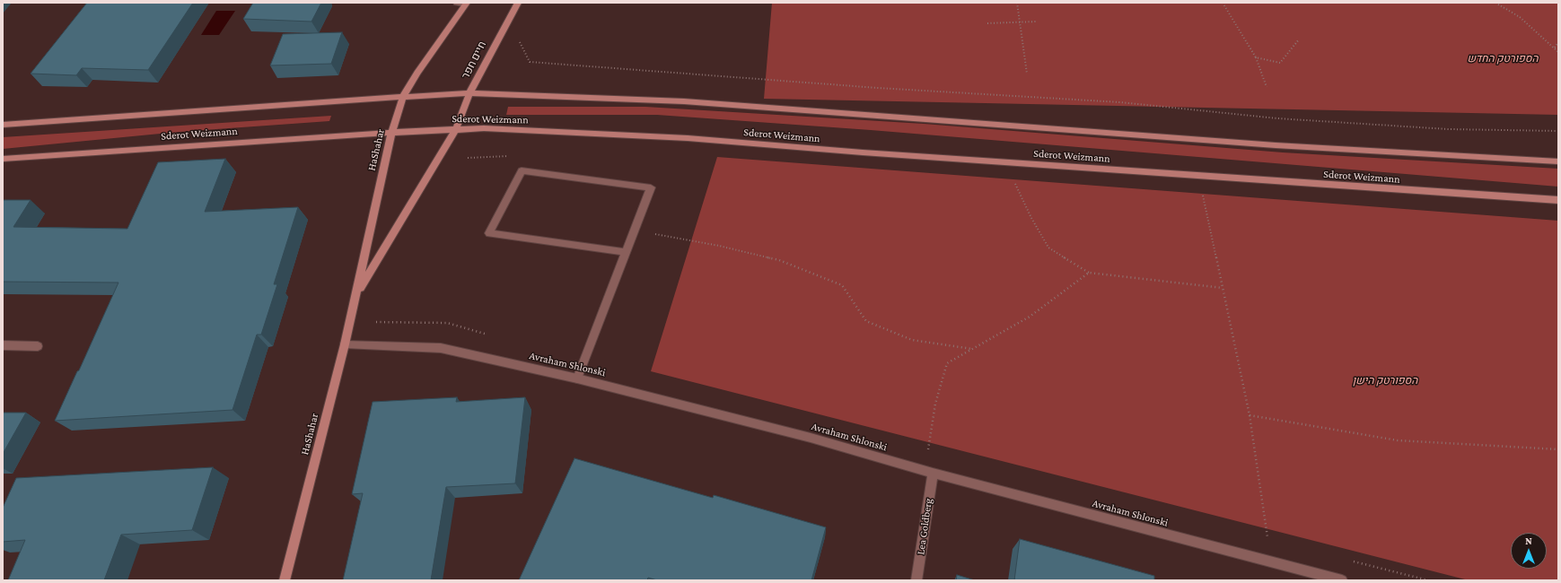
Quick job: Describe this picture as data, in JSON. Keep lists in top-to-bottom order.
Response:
{
  "streets": {
    "main road": ["חיים חפר", "Sderot Weizmann", "HaShahar"],
    "street": ["Avraham Shlonski", "Lea Goldberg"]
  },
  "crossings": [
    ["חיים חפר", "Sderot Weizmann"],
    ["חיים חפר", "HaShahar"],
    ["Sderot Weizmann", "HaShahar"],
    ["HaShahar", "Avraham Shlonski"],
    ["Avraham Shlonski", "Lea Goldberg"]
  ],
  "parks": ["הספורטק החדש", "הספורטק הישן"],
  "north": "top"
}
